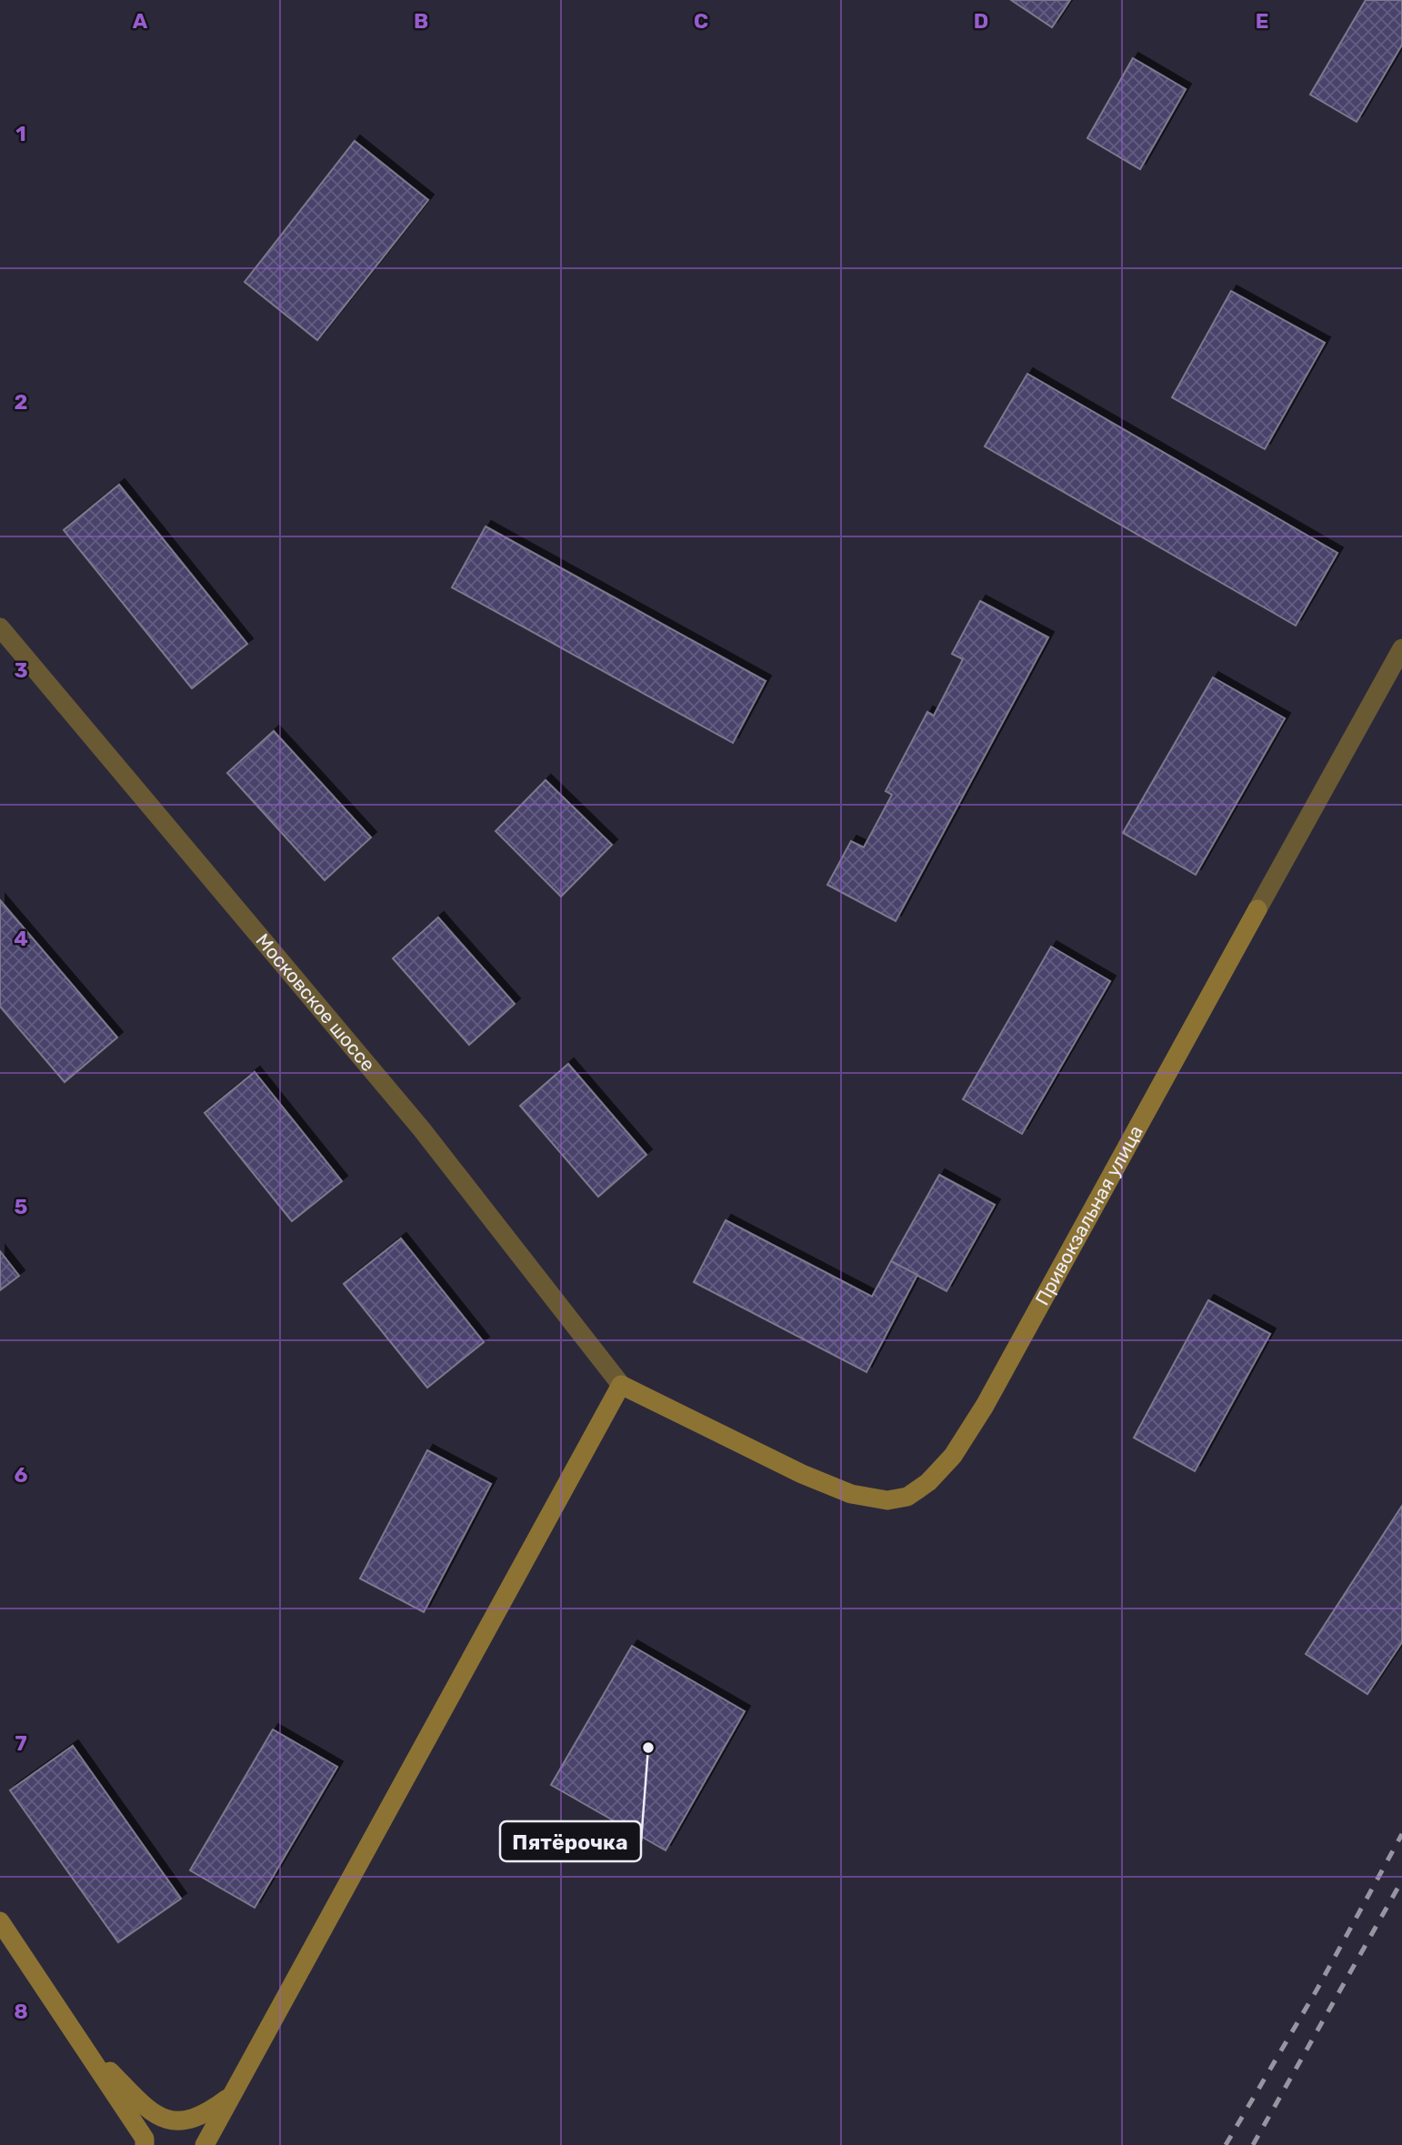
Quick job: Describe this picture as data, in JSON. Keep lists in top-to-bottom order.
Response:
{
  "streets": {
    "street": ["Московское шоссе", "Привокзальная улица"]
  },
  "crossings": [
    ["Московское шоссе", "Привокзальная улица"]
  ],
  "places": ["Пятёрочка"],
  "grid": {
    "columns": [
      "A",
      "B",
      "C",
      "D",
      "E"
    ],
    "rows": [
      "1",
      "2",
      "3",
      "4",
      "5",
      "6",
      "7",
      "8"
    ]
  }
}
